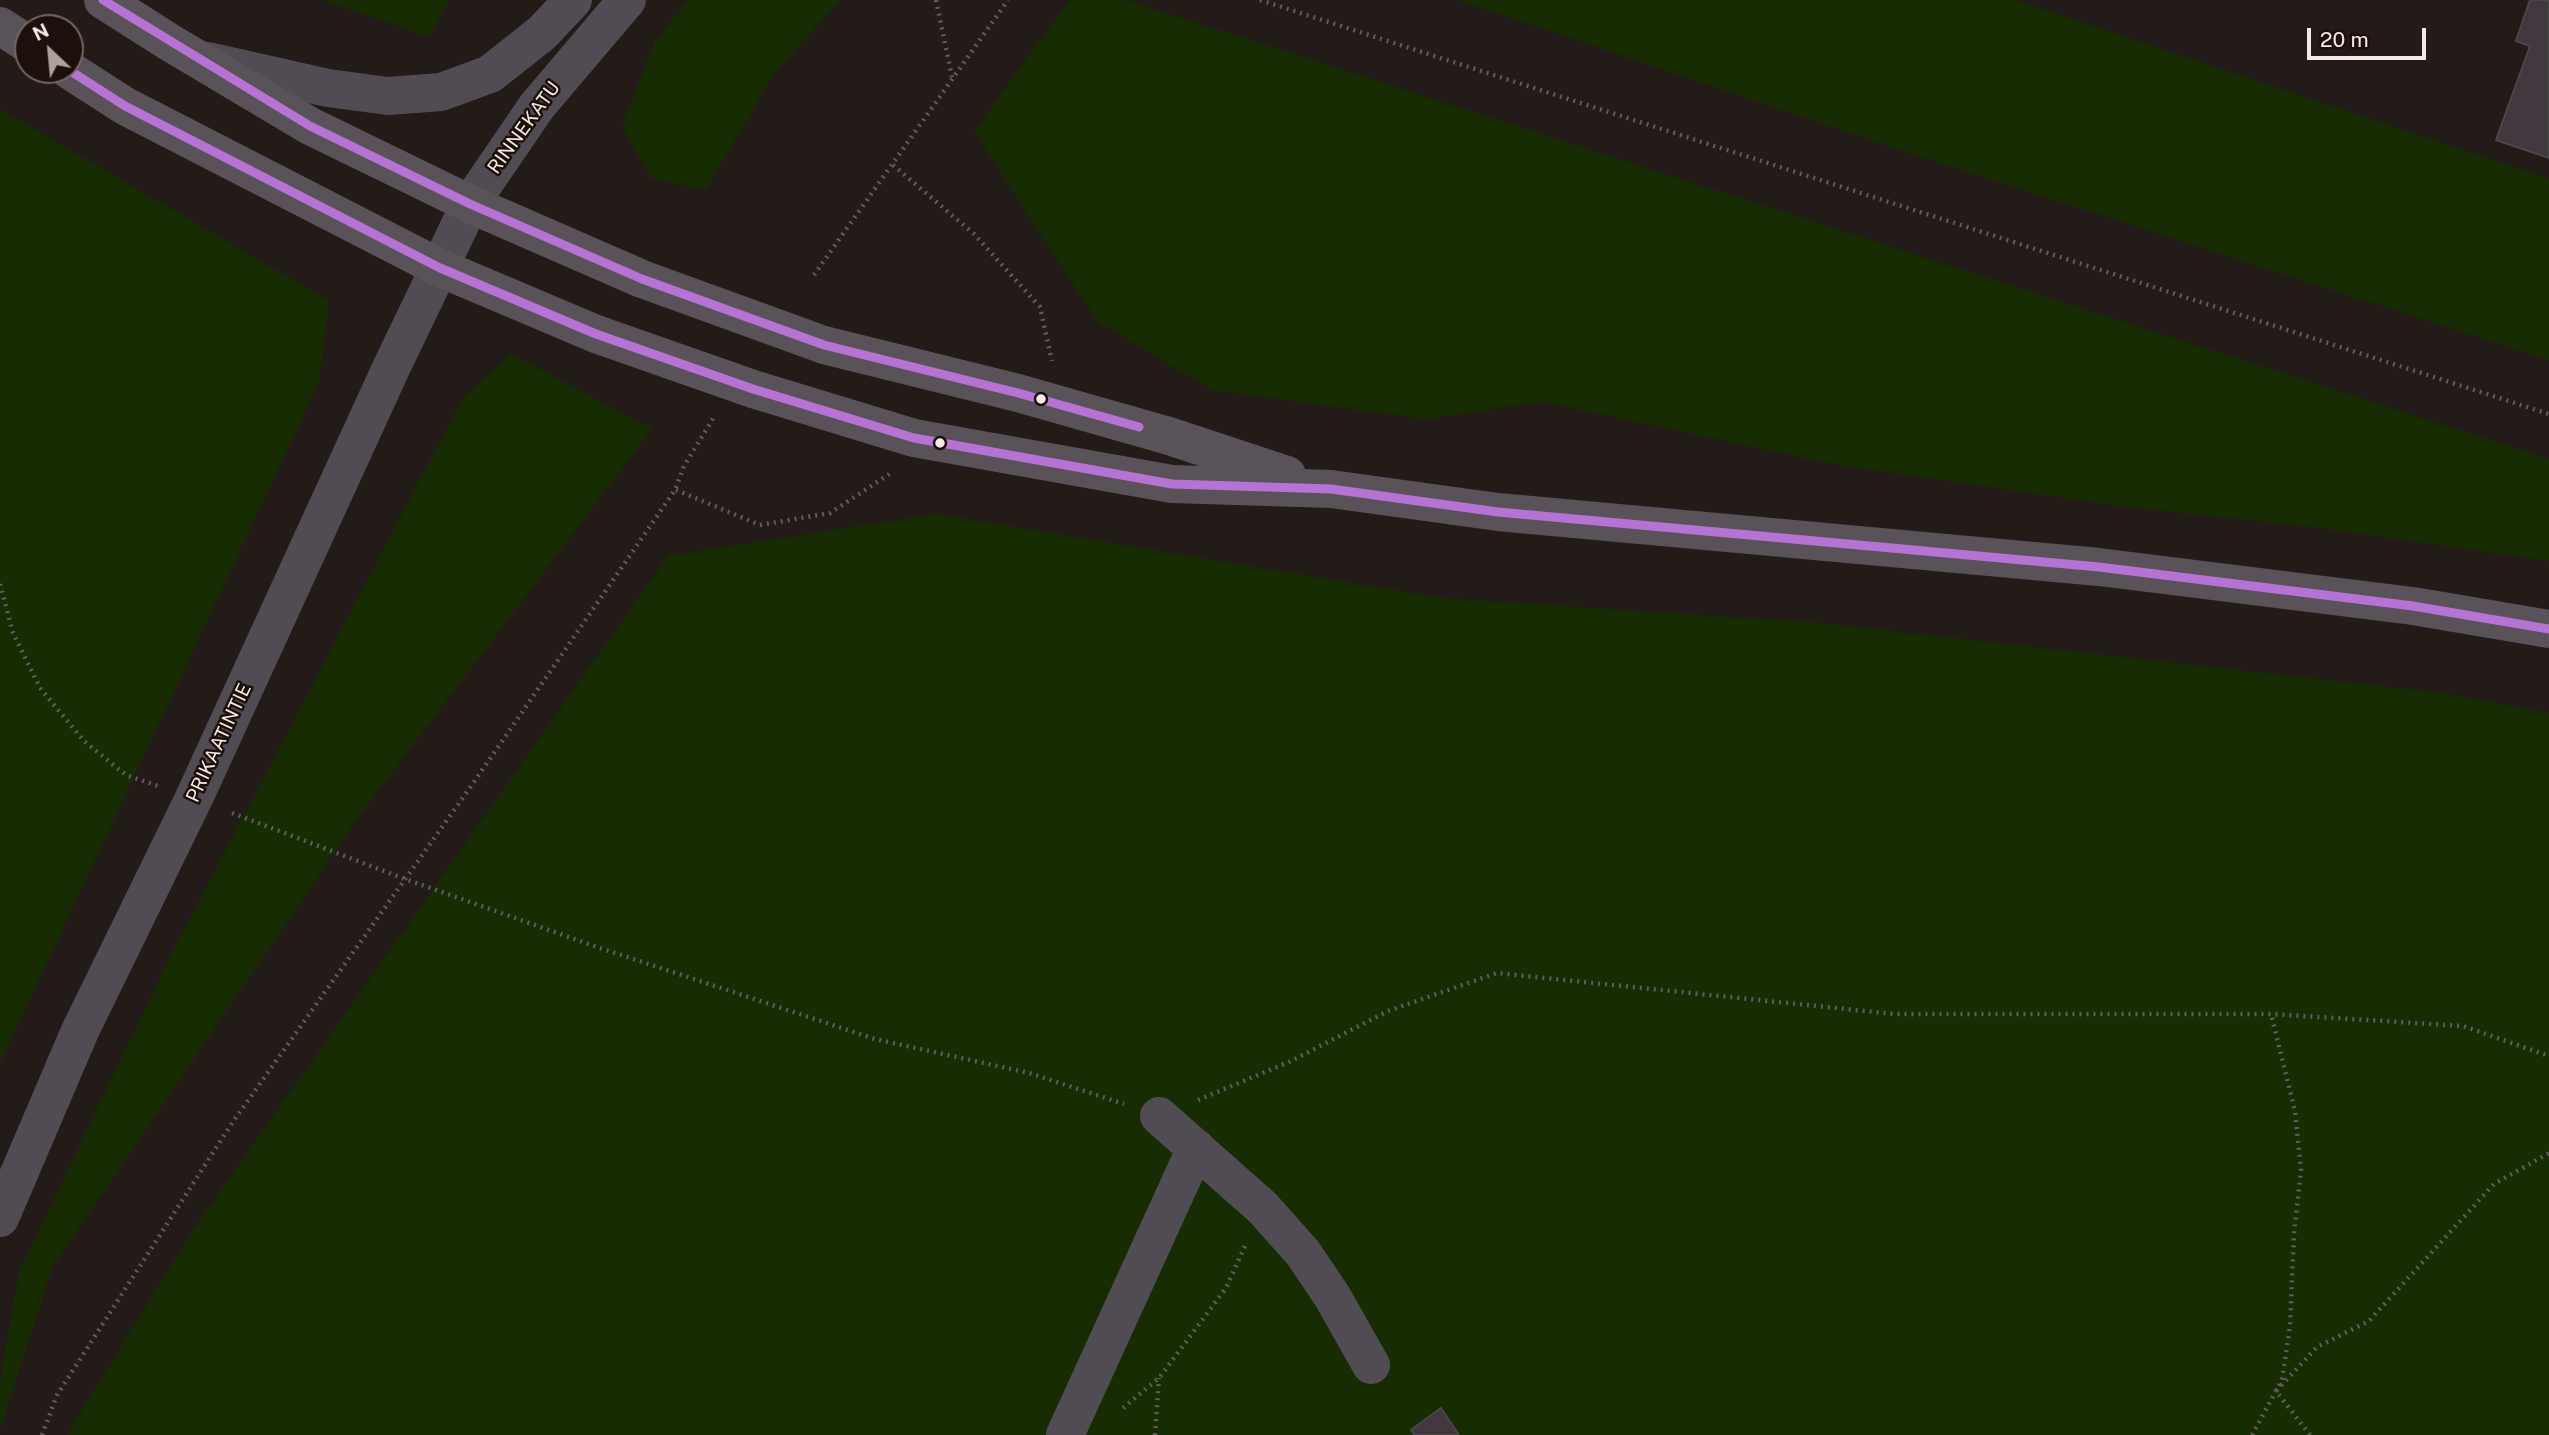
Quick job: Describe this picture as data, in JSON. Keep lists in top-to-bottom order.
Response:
{
  "streets": {
    "street": ["RINNEKATU", "PRIKAATINTIE"]
  },
  "crossings": [
    ["RINNEKATU", "PRIKAATINTIE"]
  ],
  "lines": ["transit line 20"],
  "scale_bar": "20 m",
  "north": "top left"
}
